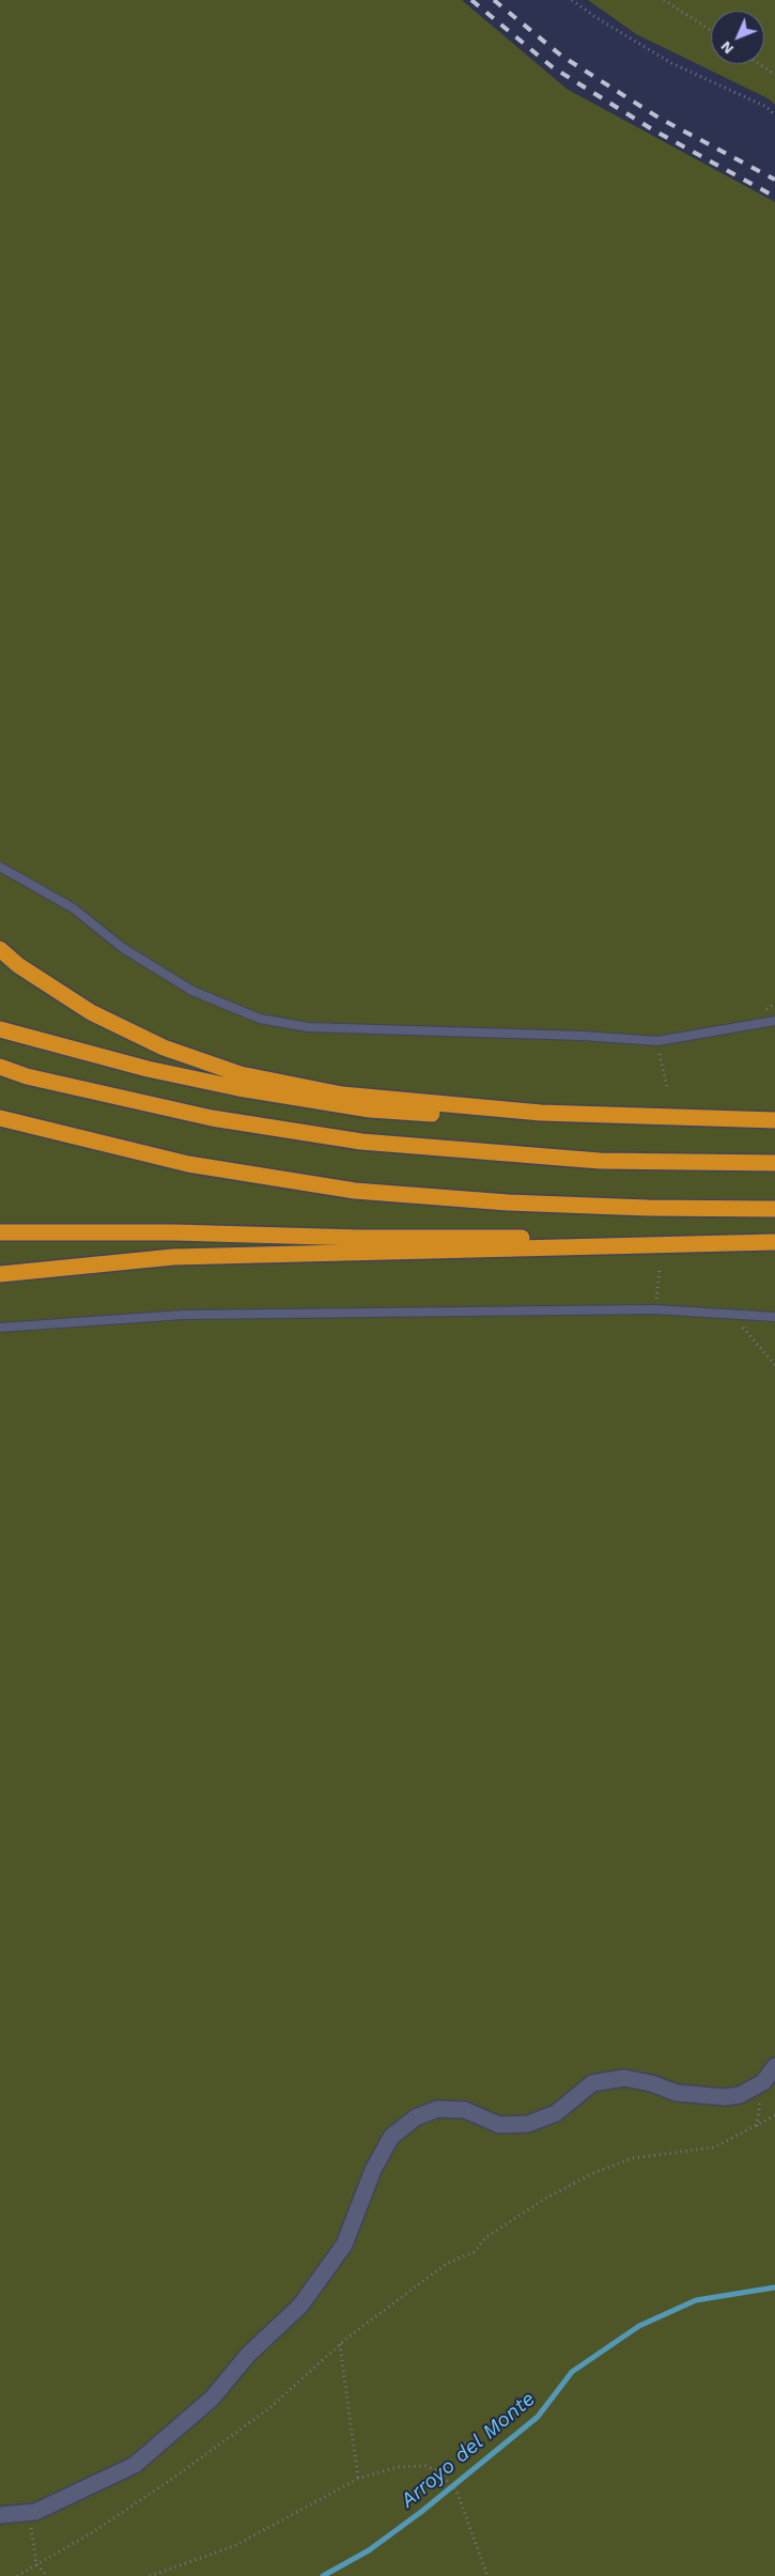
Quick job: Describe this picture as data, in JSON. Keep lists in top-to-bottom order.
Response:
{
  "water": ["Arroyo del Monte"],
  "north": "bottom left"
}
